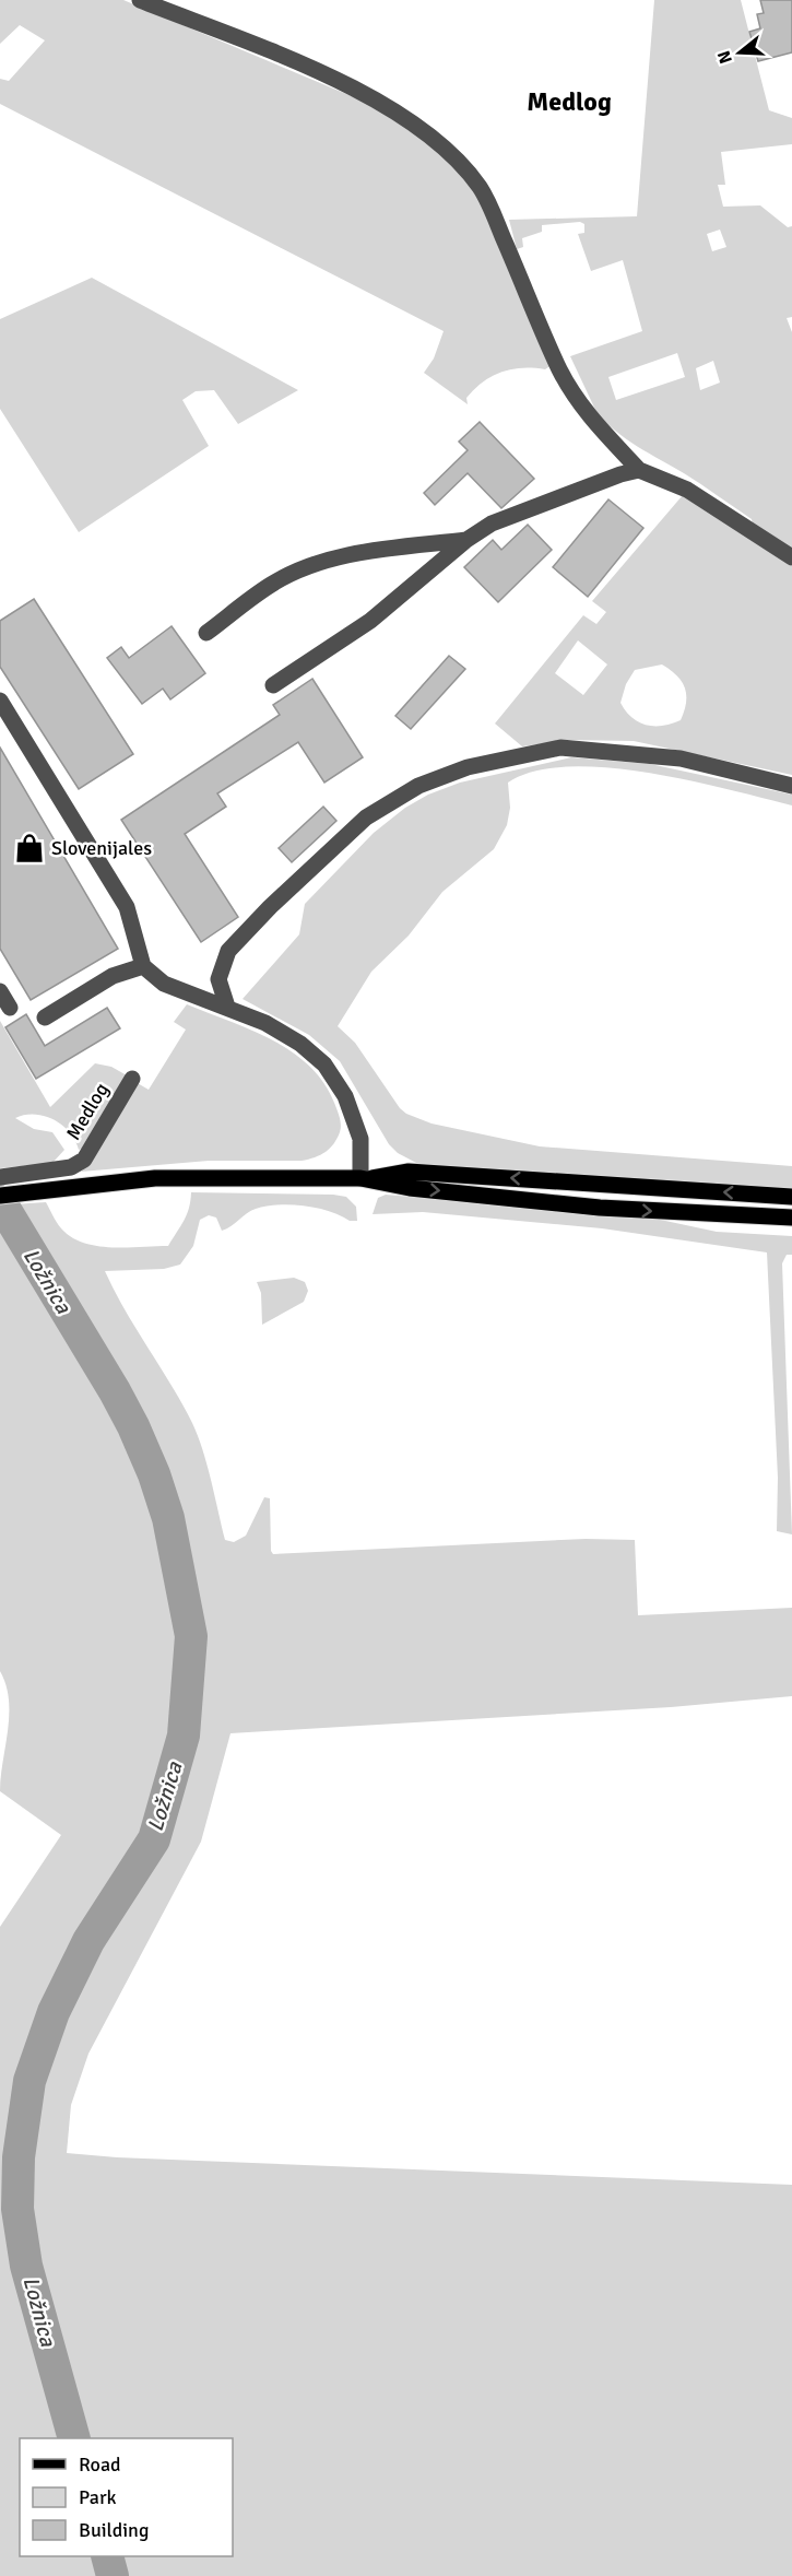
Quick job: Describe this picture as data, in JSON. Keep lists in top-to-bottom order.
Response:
{
  "streets": {
    "street": ["Medlog"]
  },
  "districts": ["Medlog"],
  "water": ["Ložnica"],
  "places": {
    "shop": ["Slovenijales"]
  },
  "legend": ["Road", "Park", "Building"],
  "north": "left"
}
